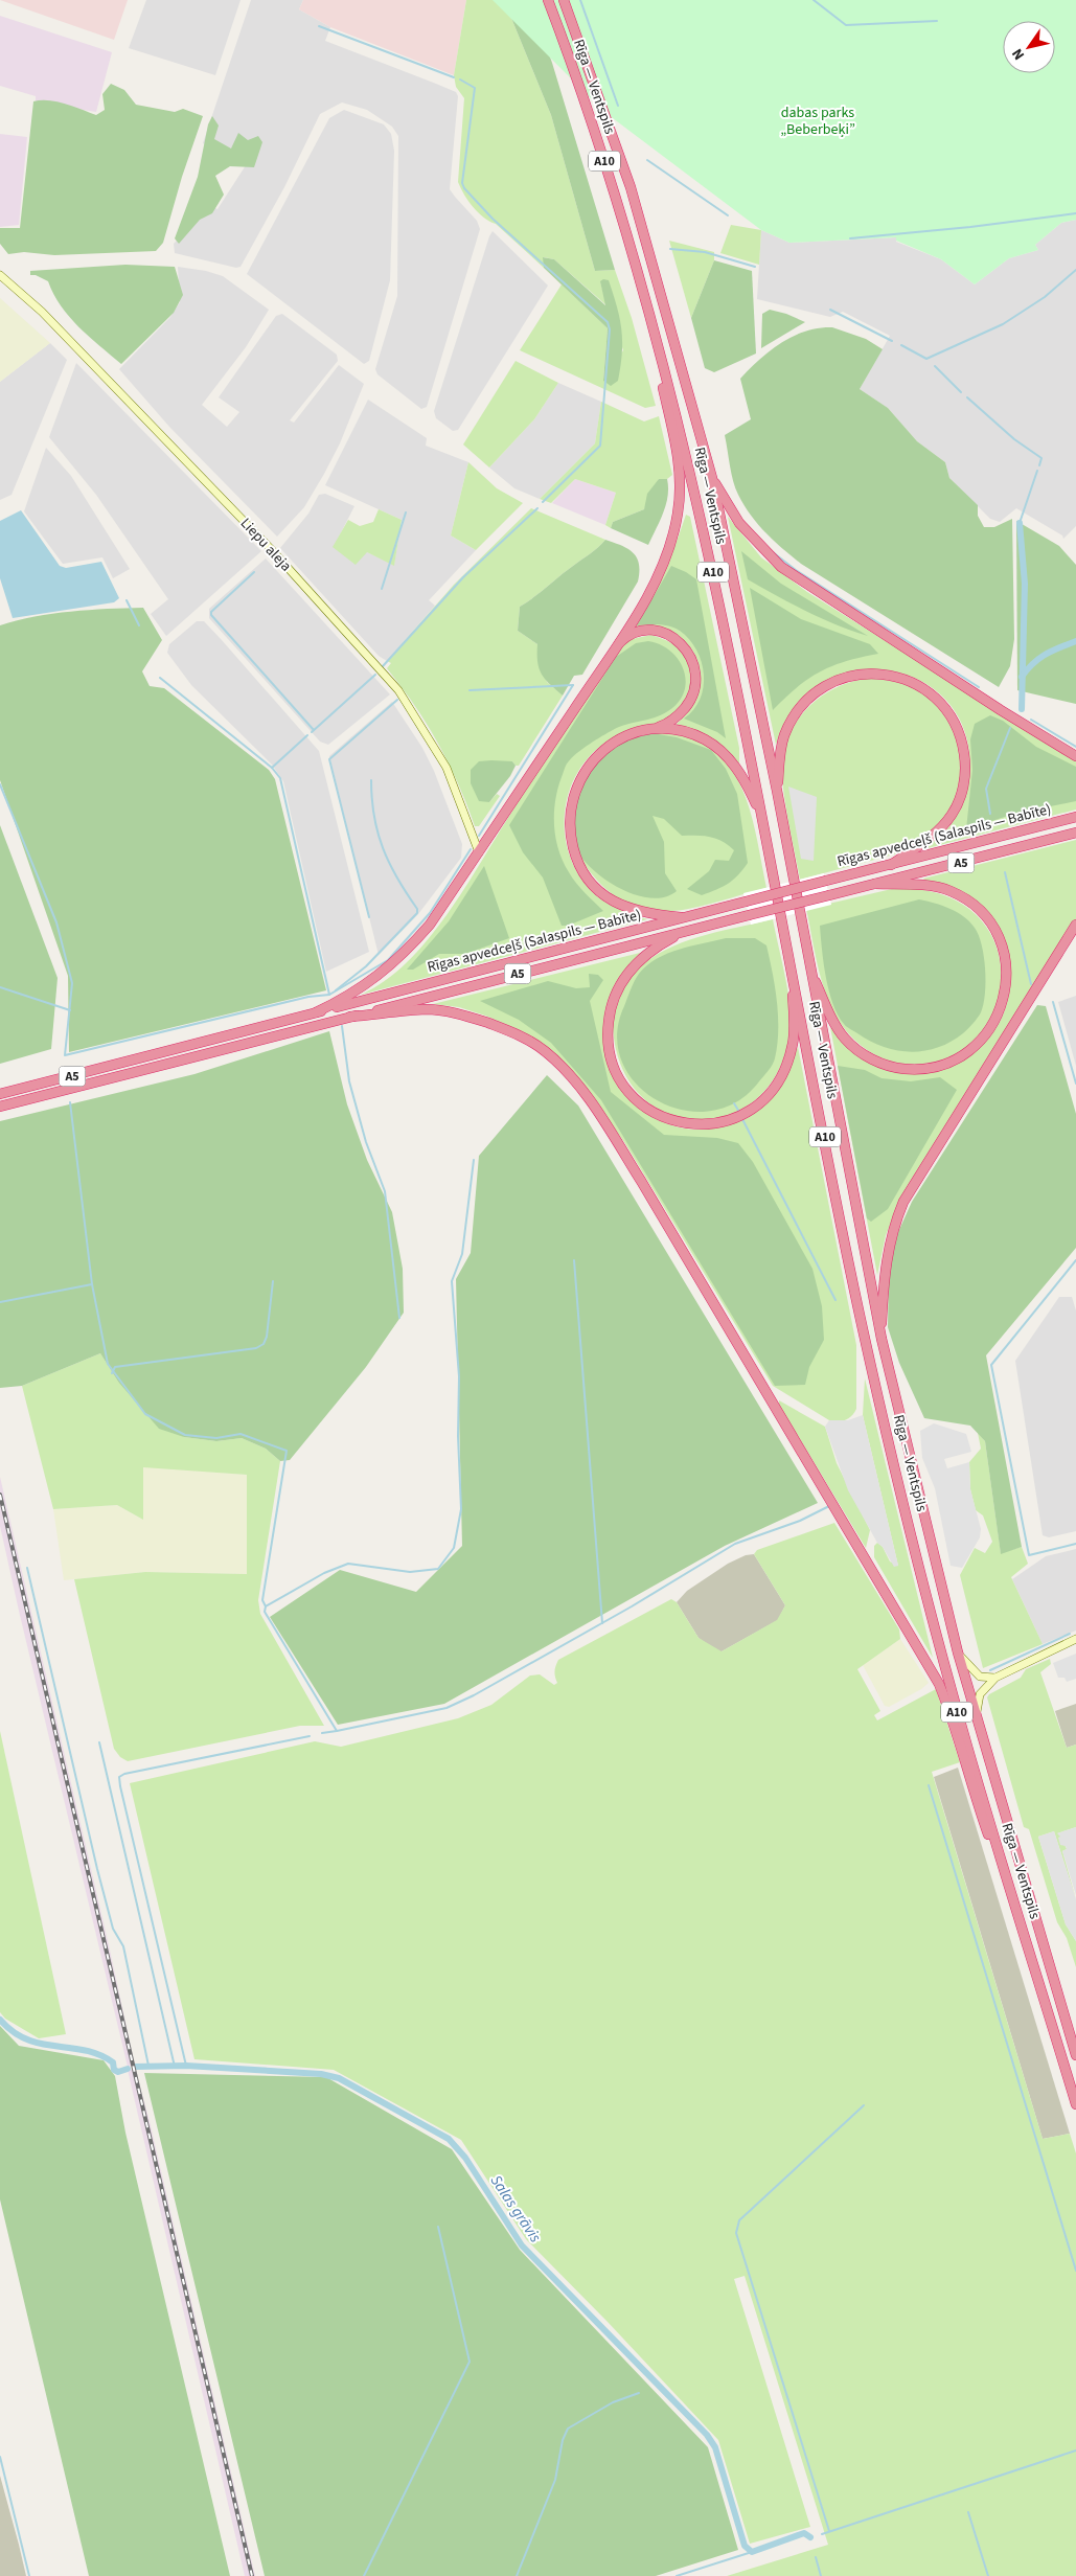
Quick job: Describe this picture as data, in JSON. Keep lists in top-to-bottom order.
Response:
{
  "streets": {
    "highway": [
      "Rīga — Ventspils",
      "A10",
      "Rīgas apvedceļš (Salaspils — Babīte)",
      "A5"
    ],
    "street": ["Liepu aleja"]
  },
  "water": ["Salas grāvis"],
  "parks": ["dabas parks „Beberbeķi”"],
  "north": "bottom left"
}
